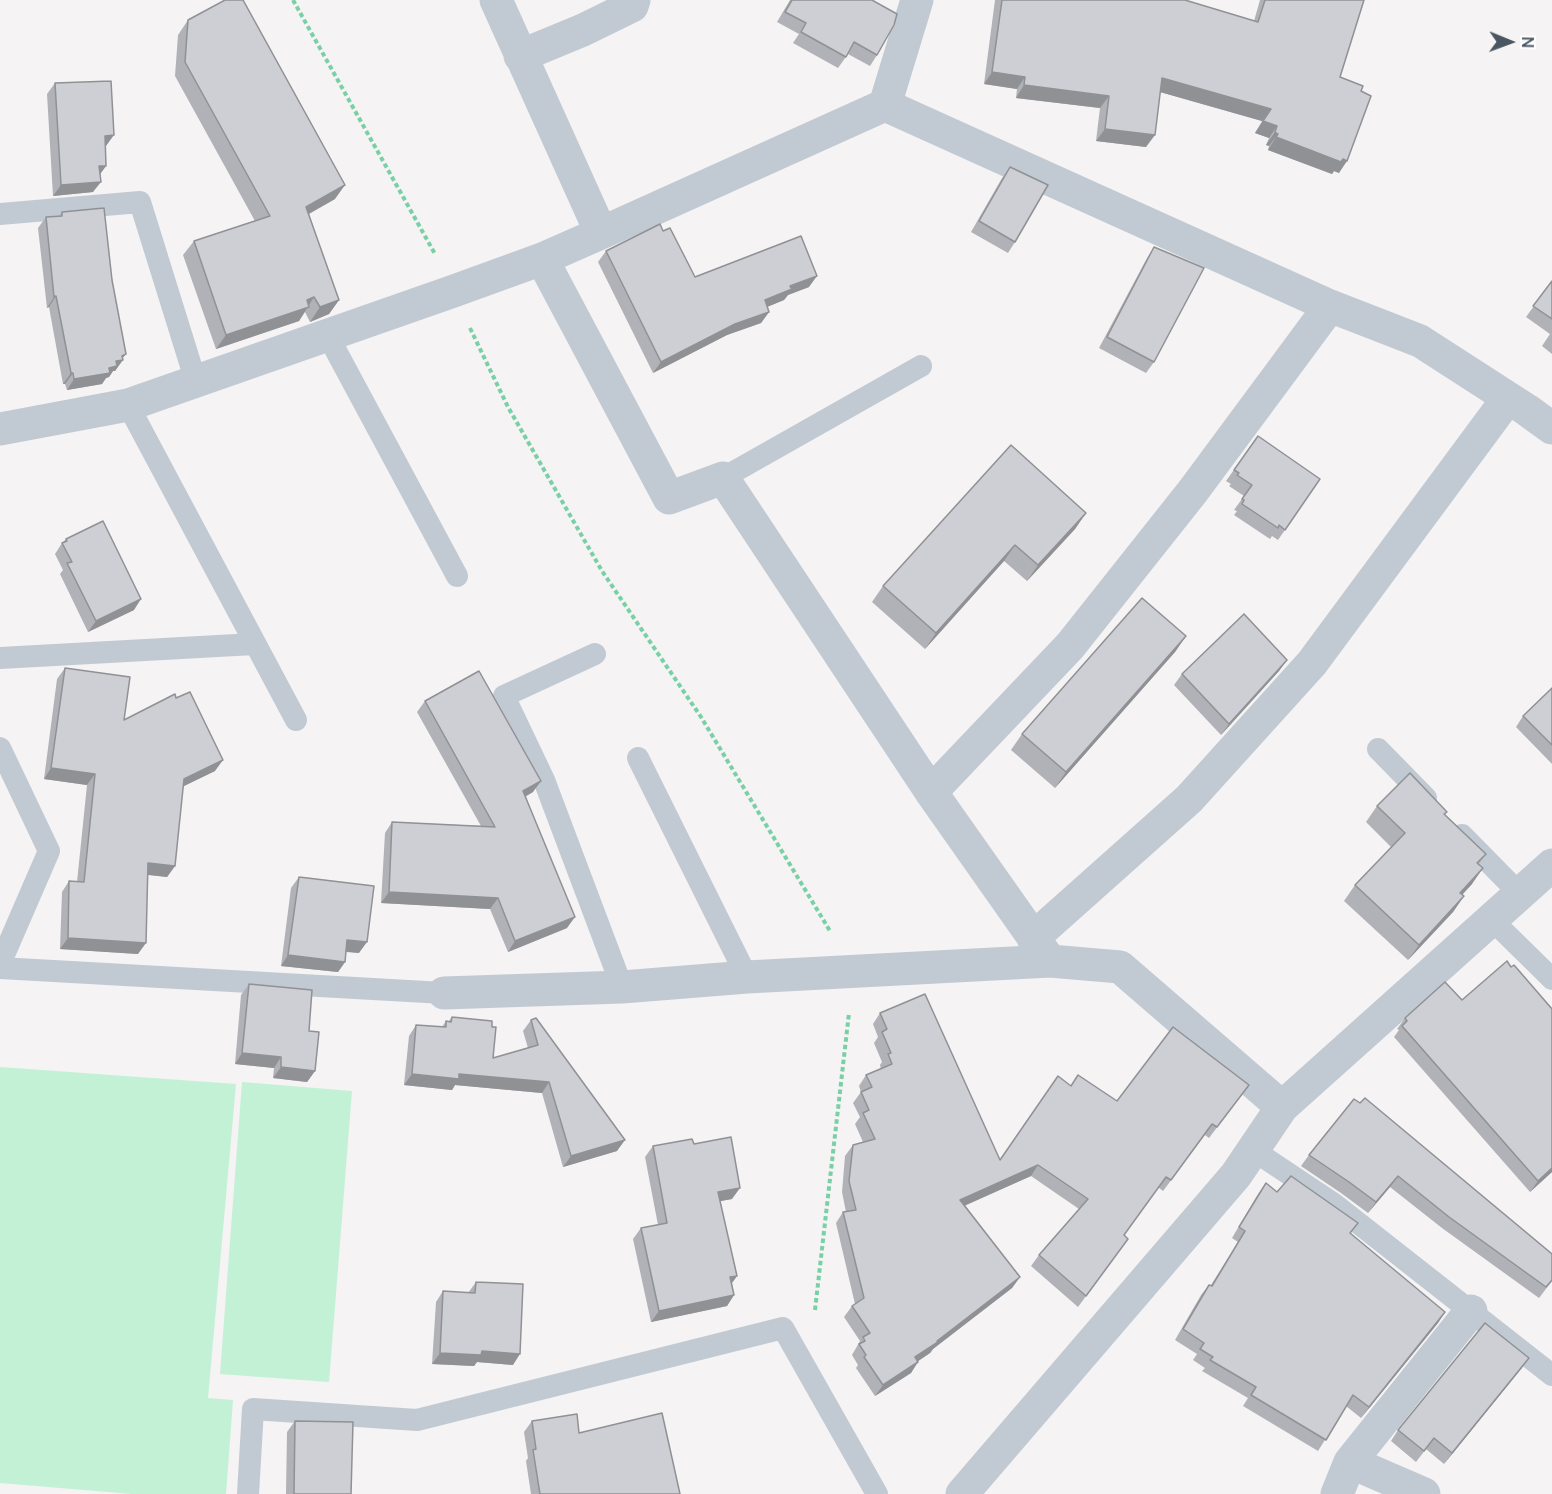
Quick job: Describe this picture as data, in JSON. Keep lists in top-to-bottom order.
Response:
{
  "north": "right"
}
